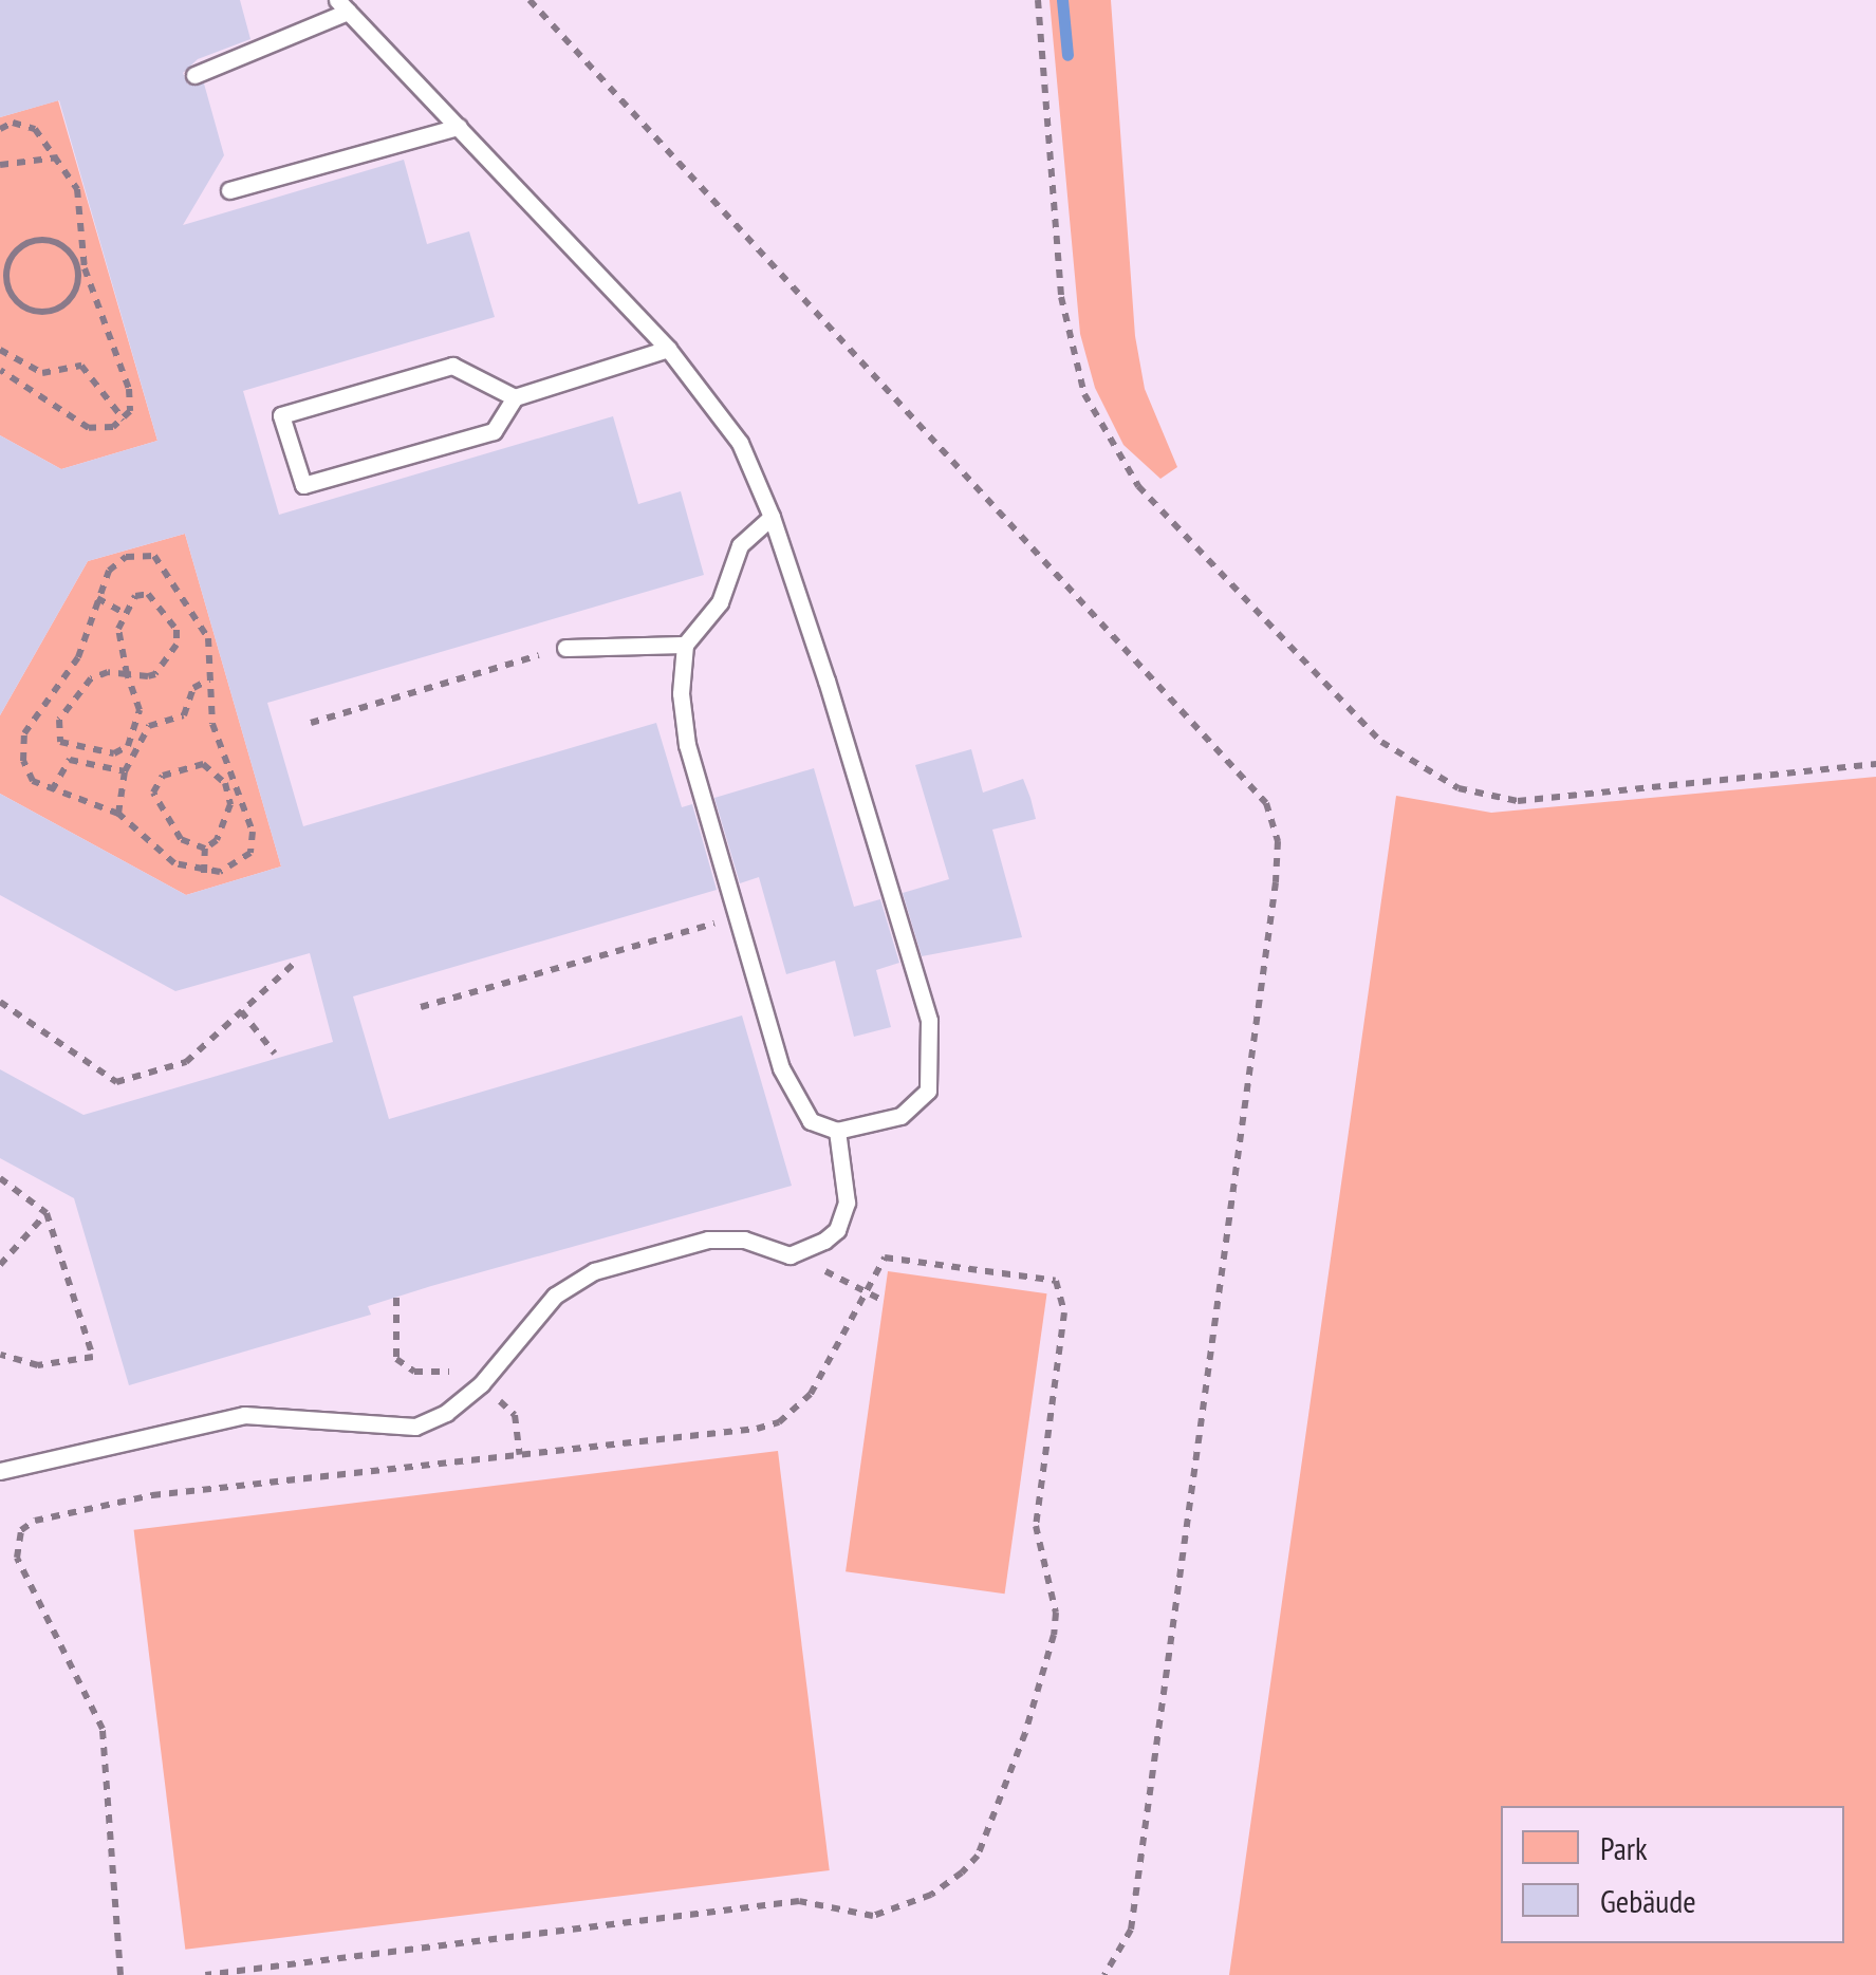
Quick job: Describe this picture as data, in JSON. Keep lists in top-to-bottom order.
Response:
{
  "legend": ["Park", "Gebäude"]
}
